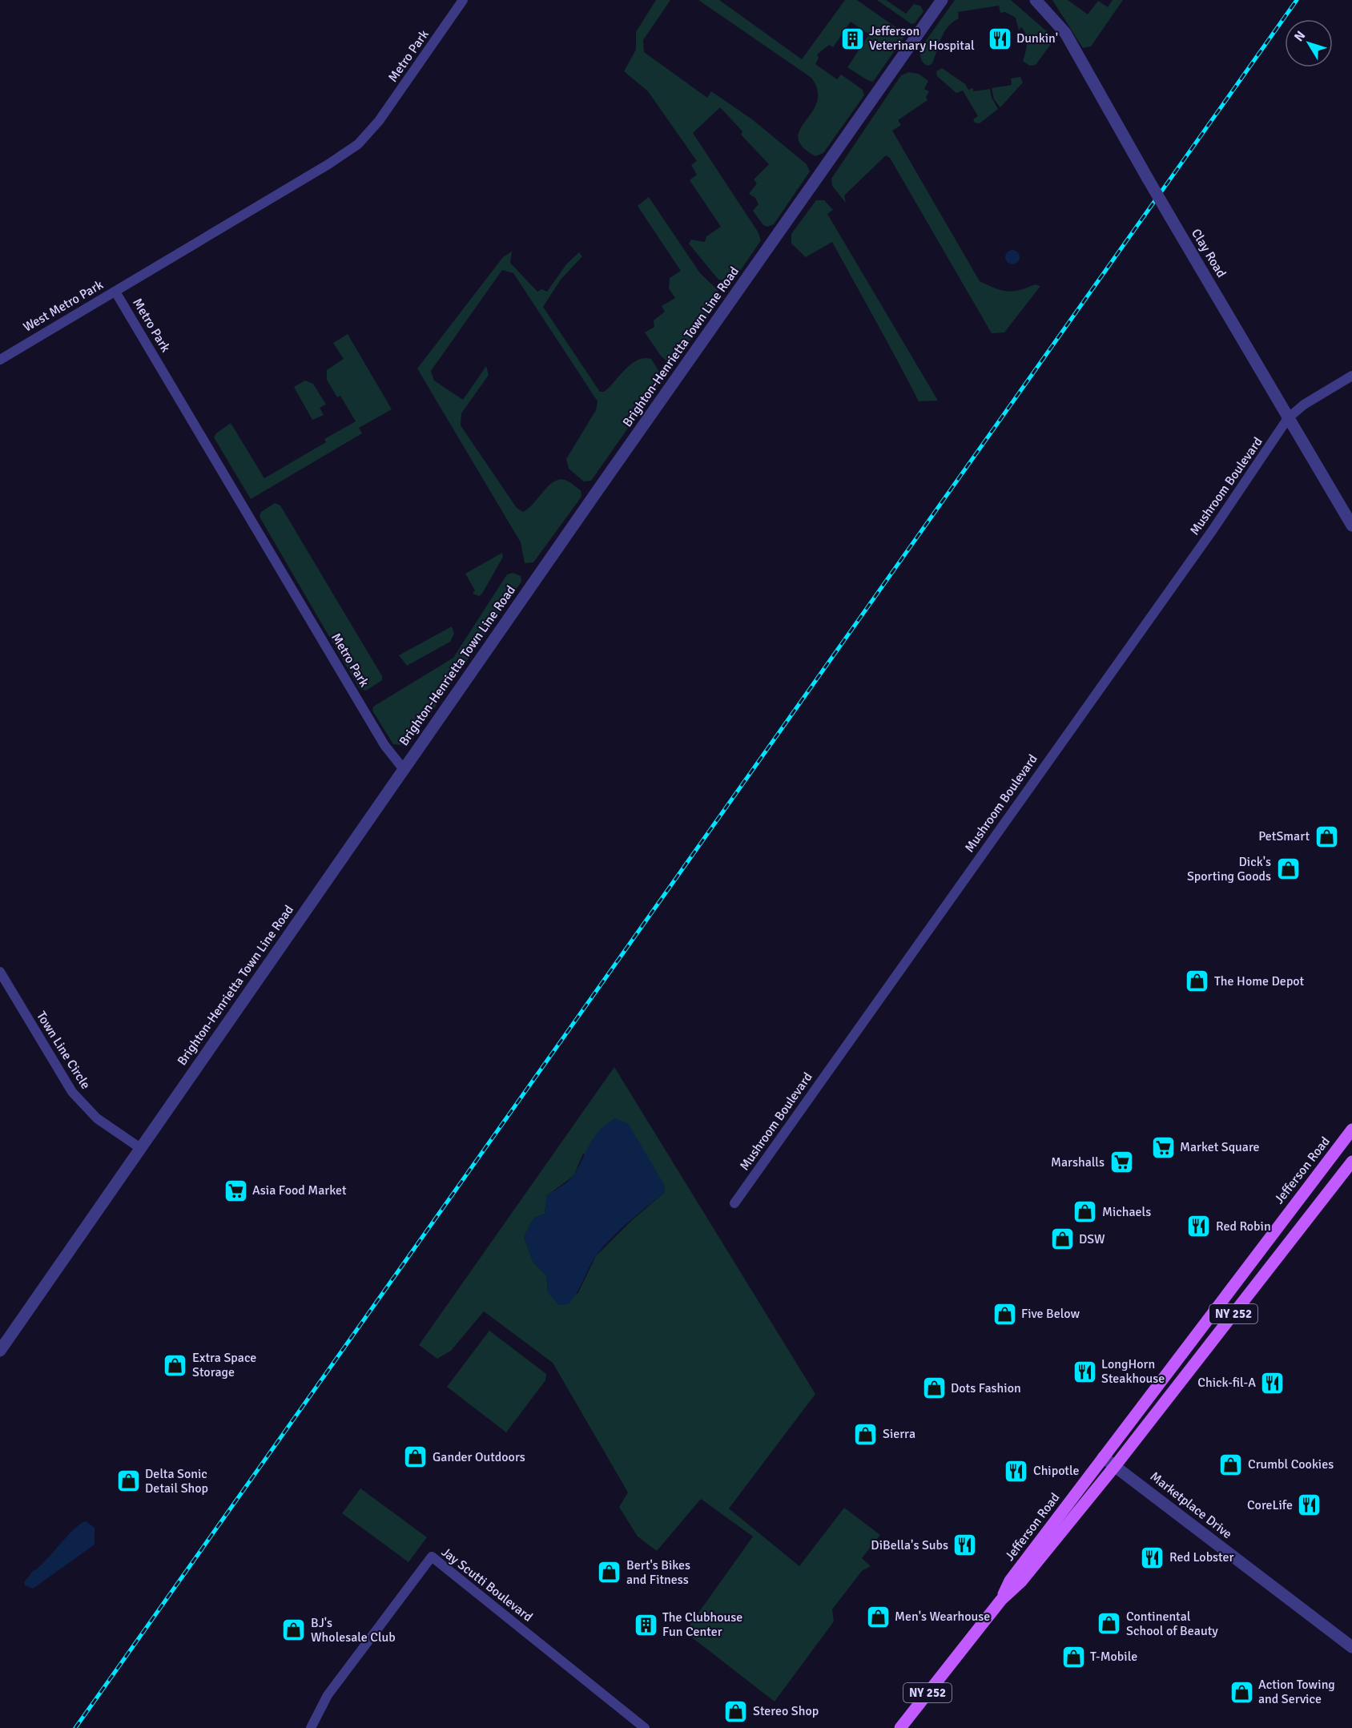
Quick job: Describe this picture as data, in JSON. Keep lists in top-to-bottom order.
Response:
{
  "streets": {
    "main road": ["Jefferson Road", "NY 252"],
    "street": [
      "Metro Park",
      "Clay Road",
      "West Metro Park",
      "Brighton-Henrietta Town Line Road",
      "Mushroom Boulevard",
      "Town Line Circle",
      "Marketplace Drive",
      "Jay Scutti Boulevard"
    ]
  },
  "crossings": [
    ["Metro Park", "West Metro Park"],
    ["Metro Park", "Brighton-Henrietta Town Line Road"],
    ["Clay Road", "Mushroom Boulevard"],
    ["Brighton-Henrietta Town Line Road", "Town Line Circle"],
    ["Jefferson Road", "Marketplace Drive"]
  ],
  "places": {
    "building": ["Jefferson Veterinary Hospital", "The Clubhouse Fun Center"],
    "restaurant": [
      "Dunkin'",
      "Red Robin",
      "LongHorn Steakhouse",
      "Chick-fil-A",
      "Chipotle",
      "CoreLife",
      "DiBella's Subs",
      "Red Lobster"
    ],
    "shop": [
      "PetSmart",
      "Dick's Sporting Goods",
      "The Home Depot",
      "Michaels",
      "DSW",
      "Five Below",
      "Extra Space Storage",
      "Dots Fashion",
      "Sierra",
      "Gander Outdoors",
      "Crumbl Cookies",
      "Delta Sonic Detail Shop",
      "Bert's Bikes and Fitness",
      "Men's Wearhouse",
      "Continental School of Beauty",
      "BJ's Wholesale Club",
      "T-Mobile",
      "Action Towing and Service",
      "Stereo Shop"
    ],
    "supermarket": ["Market Square", "Marshalls", "Asia Food Market"]
  },
  "north": "top left"
}
